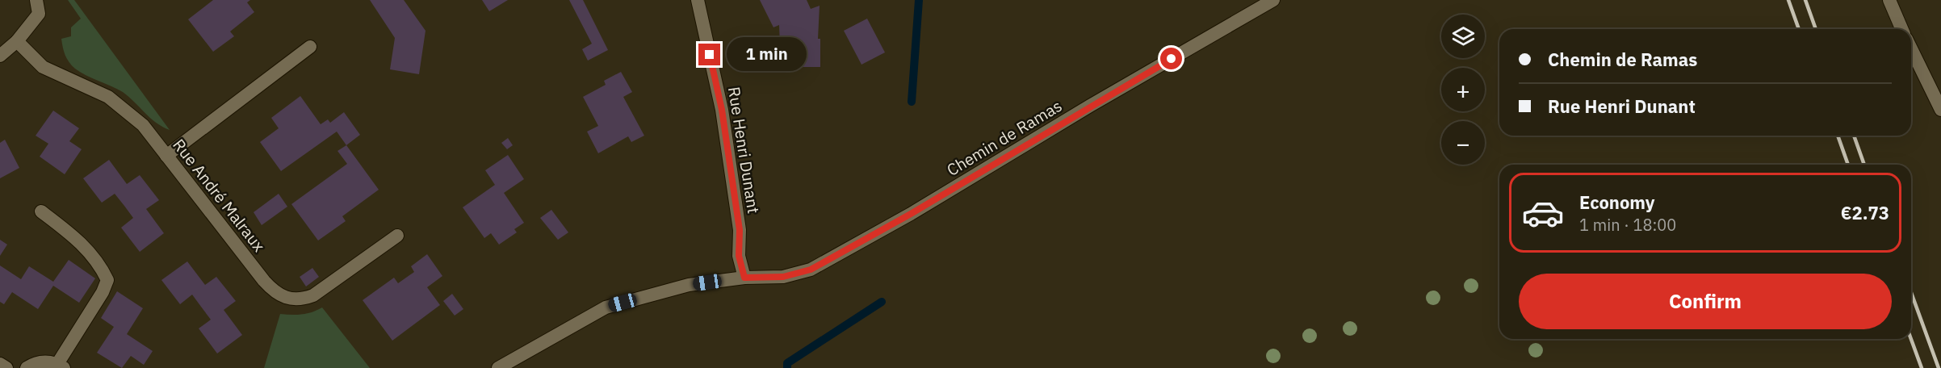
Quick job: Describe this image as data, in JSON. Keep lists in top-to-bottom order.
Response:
{
  "streets": {
    "street": ["Chemin de Ramas", "Rue Henri Dunant", "Rue André Malraux"]
  },
  "crossings": [
    ["Chemin de Ramas", "Rue Henri Dunant"]
  ],
  "page": {
    "map_buttons": ["+", "−"],
    "banner": ["Chemin de Ramas", "Rue Henri Dunant"],
    "bubble": "1 min",
    "list": [
      {
        "name": "Economy",
        "note": "1 min · 18:00",
        "value": "€2.73"
      }
    ],
    "buttons": "Confirm"
  }
}
